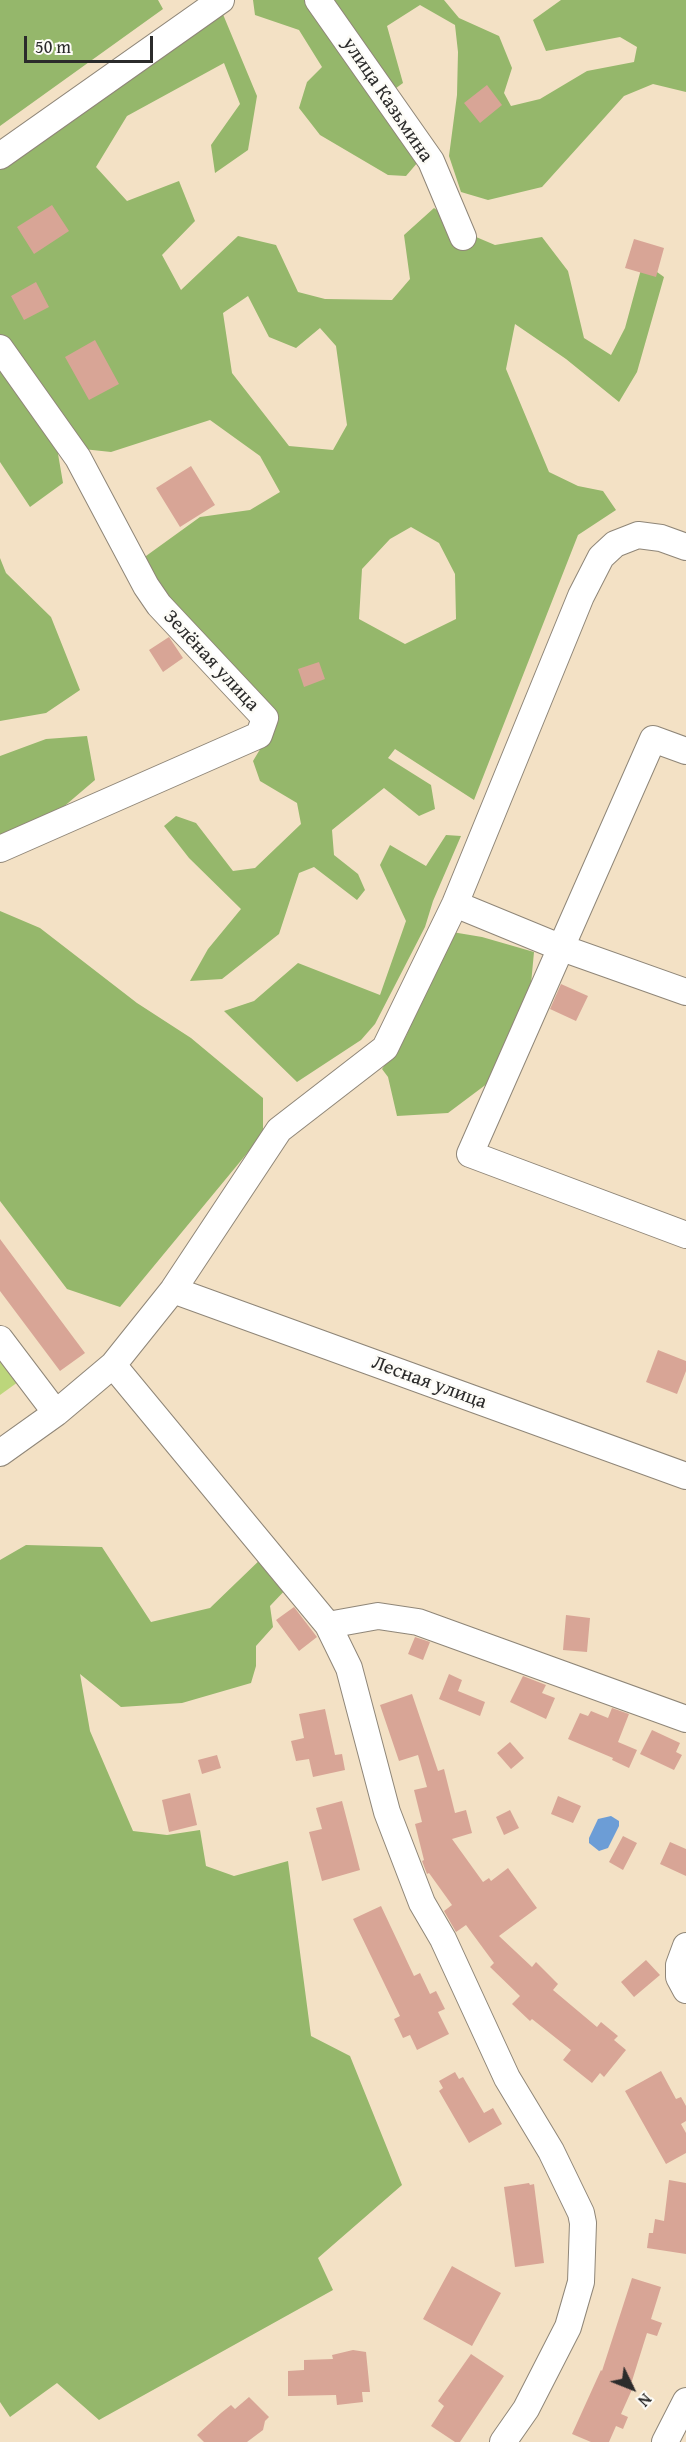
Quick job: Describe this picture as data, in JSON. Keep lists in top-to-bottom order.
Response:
{
  "streets": {
    "street": ["улица Казьмина", "Зелёная улица", "Лесная улица"]
  },
  "scale_bar": "50 m",
  "north": "bottom right"
}
